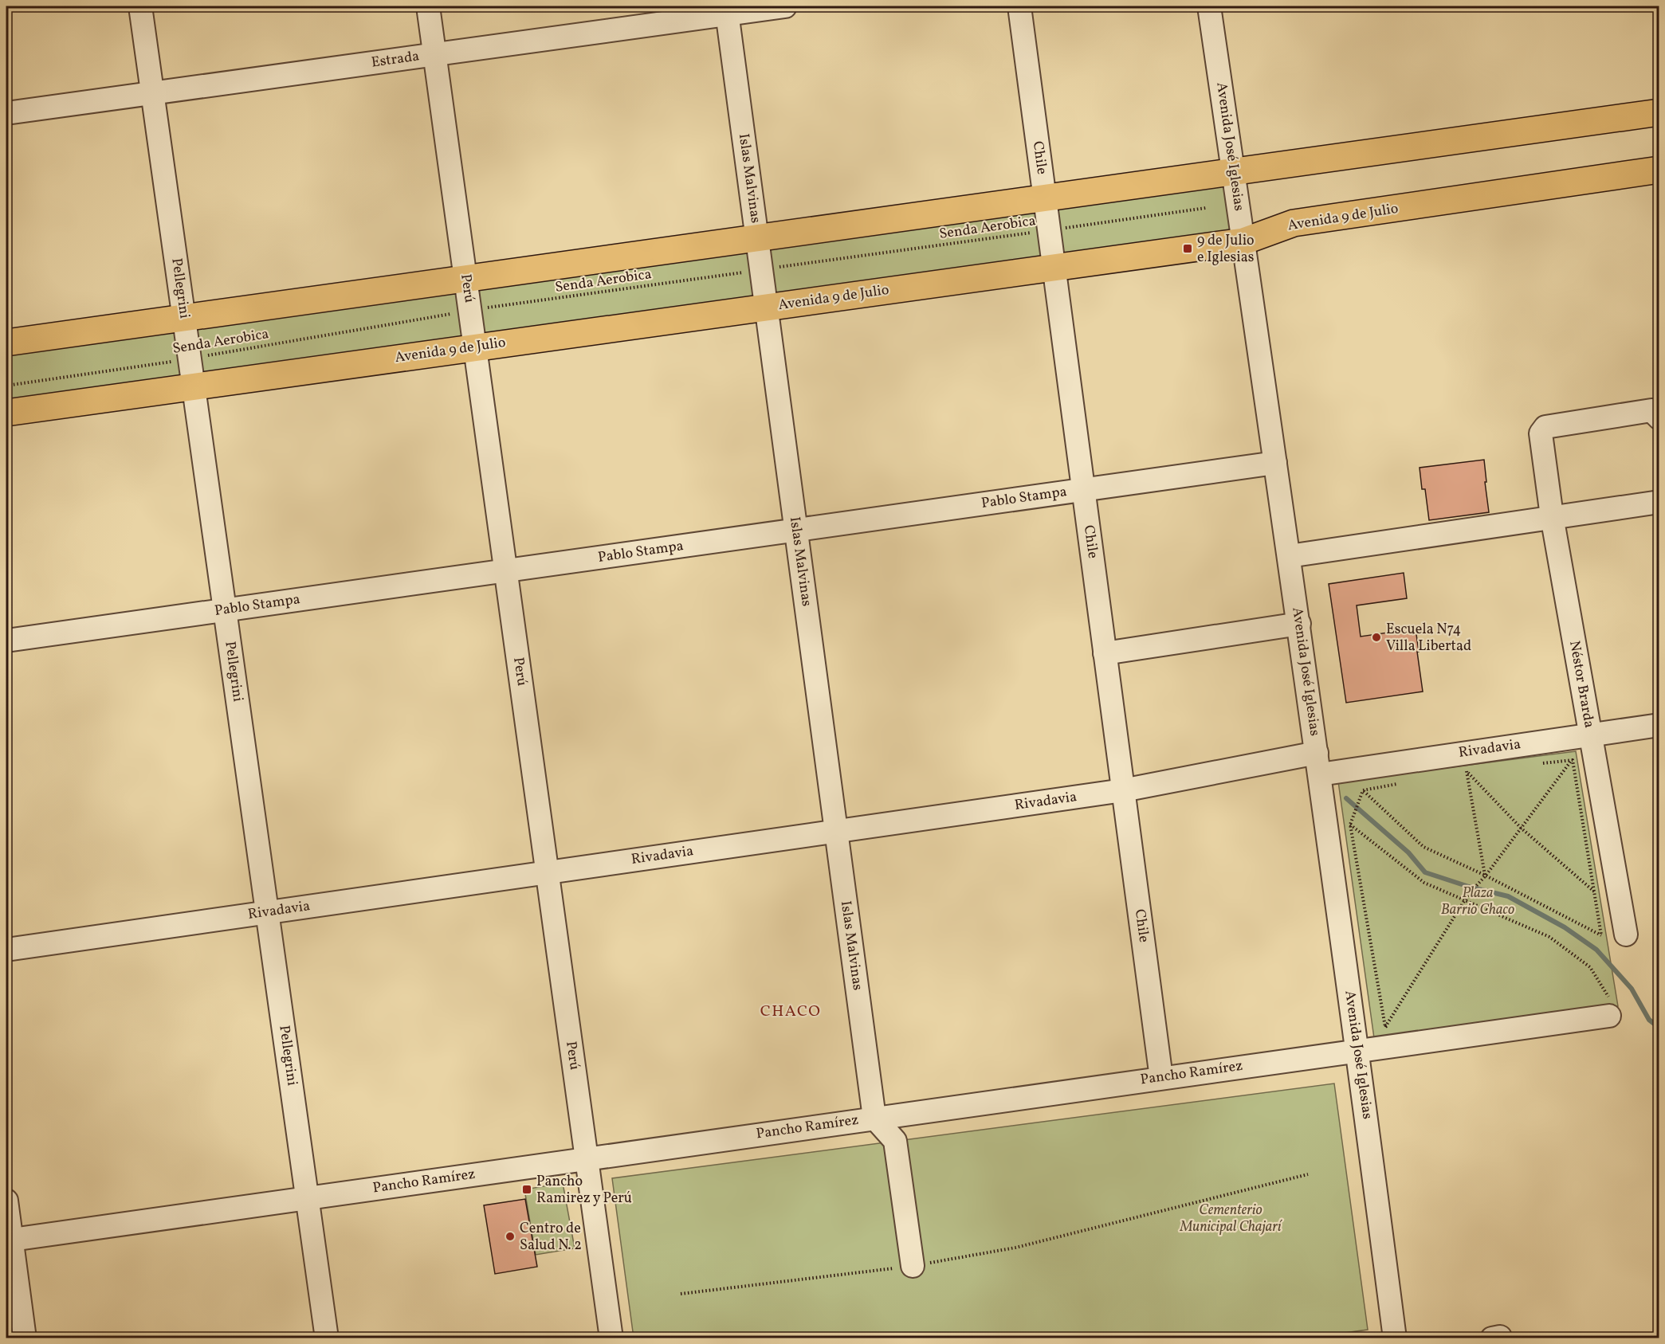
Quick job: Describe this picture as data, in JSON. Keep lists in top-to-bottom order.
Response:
{
  "streets": {
    "main road": ["Avenida 9 de Julio"],
    "street": [
      "Estrada",
      "Avenida José Iglesias",
      "Chile",
      "Islas Malvinas",
      "Pellegrini",
      "Perú",
      "Pablo Stampa",
      "Néstor Brarda",
      "Rivadavia",
      "Pancho Ramírez"
    ],
    "path": ["Senda Aerobica"]
  },
  "crossings": [
    ["Estrada", "Islas Malvinas"],
    ["Estrada", "Pellegrini"],
    ["Estrada", "Perú"],
    ["Avenida José Iglesias", "Avenida 9 de Julio"],
    ["Avenida José Iglesias", "Pablo Stampa"],
    ["Avenida José Iglesias", "Rivadavia"],
    ["Avenida José Iglesias", "Pancho Ramírez"],
    ["Chile", "Avenida 9 de Julio"],
    ["Chile", "Senda Aerobica"],
    ["Chile", "Pablo Stampa"],
    ["Chile", "Rivadavia"],
    ["Chile", "Pancho Ramírez"],
    ["Islas Malvinas", "Avenida 9 de Julio"],
    ["Islas Malvinas", "Senda Aerobica"],
    ["Islas Malvinas", "Pablo Stampa"],
    ["Islas Malvinas", "Rivadavia"],
    ["Islas Malvinas", "Pancho Ramírez"],
    ["Avenida 9 de Julio", "Pellegrini"],
    ["Avenida 9 de Julio", "Perú"],
    ["Senda Aerobica", "Pellegrini"],
    ["Senda Aerobica", "Perú"],
    ["Pellegrini", "Pablo Stampa"],
    ["Pellegrini", "Rivadavia"],
    ["Pellegrini", "Pancho Ramírez"],
    ["Perú", "Pablo Stampa"],
    ["Perú", "Rivadavia"],
    ["Perú", "Pancho Ramírez"],
    ["Néstor Brarda", "Rivadavia"]
  ],
  "districts": ["CHACO"],
  "parks": ["Plaza Barrio Chaco", "Cementerio Municipal Chajarí"],
  "places": {
    "transit": ["9 de Julio e Iglesias", "Pancho Ramirez y Perú"],
    "other": ["Escuela N74 Villa Libertad", "Centro de Salud N. 2"]
  }
}
